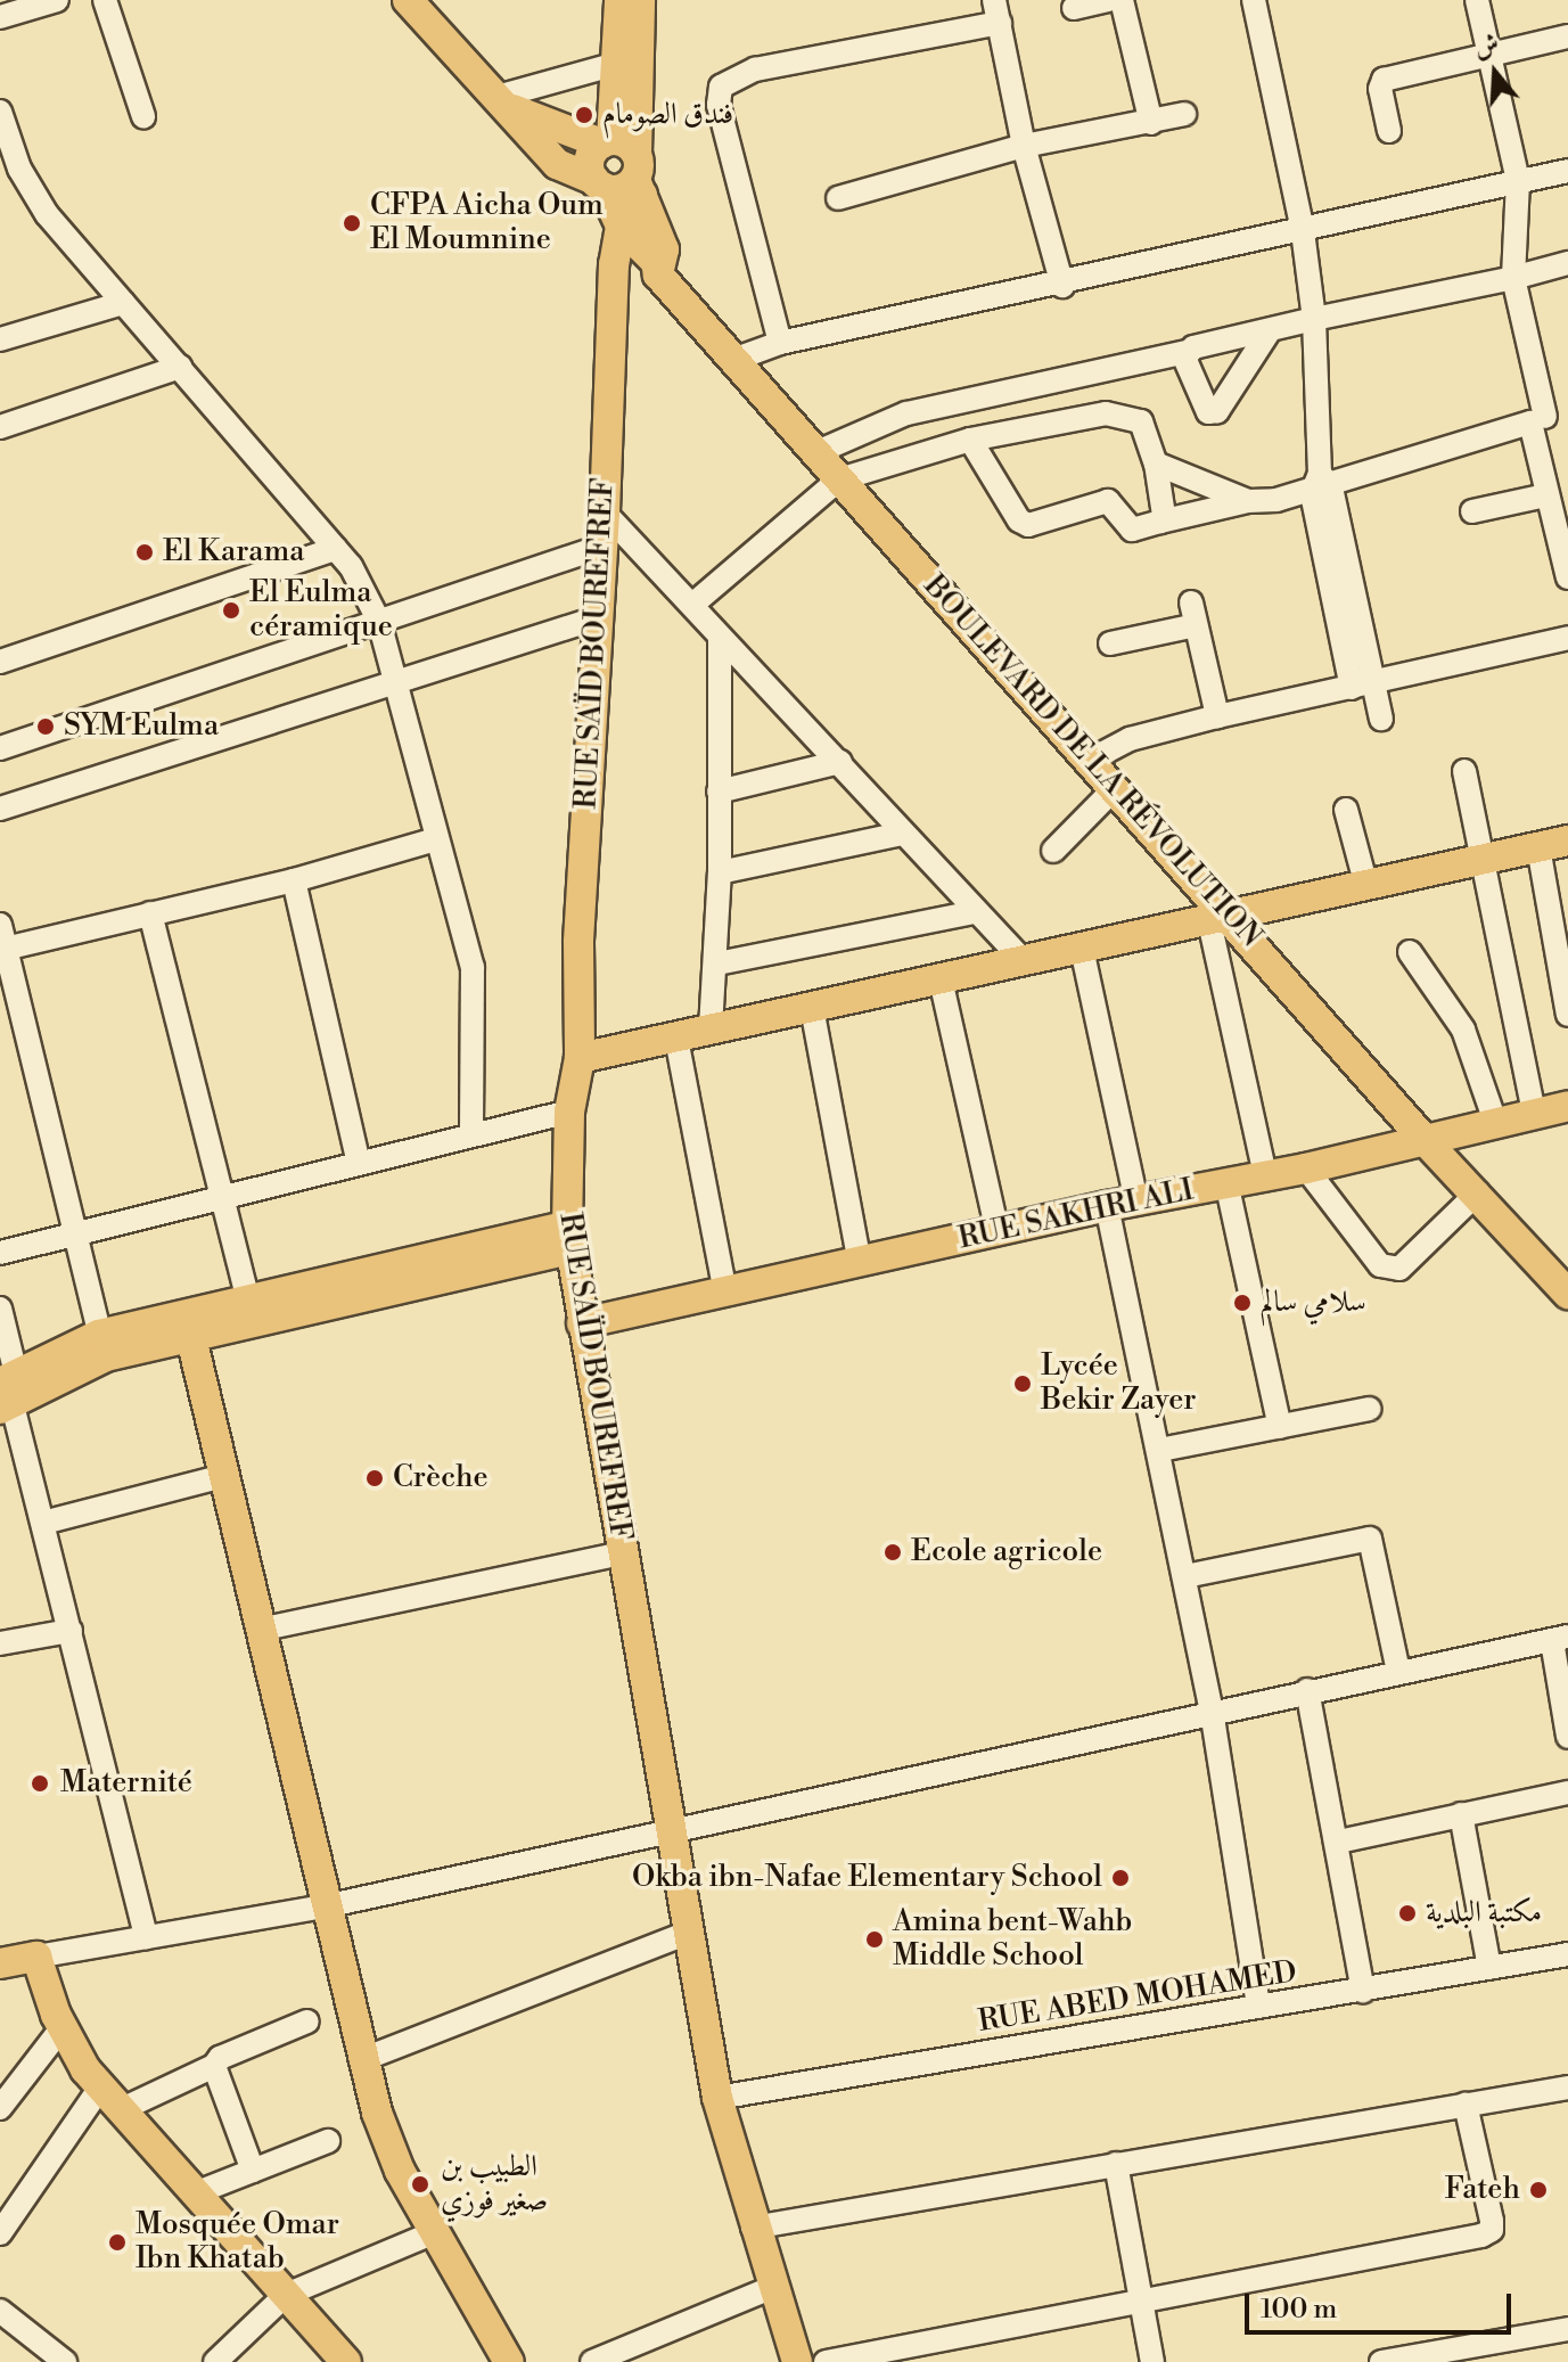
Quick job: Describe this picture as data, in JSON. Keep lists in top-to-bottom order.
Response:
{
  "streets": {
    "main road": ["RUE SAÏD BOUREFREF", "BOULEVARD DE LA RÉVOLUTION", "RUE SAKHRI ALI"],
    "street": ["RUE ABED MOHAMED"]
  },
  "crossings": [
    ["RUE SAÏD BOUREFREF", "BOULEVARD DE LA RÉVOLUTION"],
    ["RUE SAÏD BOUREFREF", "RUE SAKHRI ALI"],
    ["RUE SAÏD BOUREFREF", "RUE ABED MOHAMED"],
    ["BOULEVARD DE LA RÉVOLUTION", "RUE SAKHRI ALI"]
  ],
  "places": [
    "فندق الصومام",
    "CFPA Aicha Oum El Moumnine",
    "El Karama",
    "El Eulma céramique",
    "SYM Eulma",
    "سلامي سالم",
    "Lycée Bekir Zayer",
    "Crèche",
    "Ecole agricole",
    "Maternité",
    "Okba ibn-Nafae Elementary School",
    "مكتبة البلدية",
    "Amina bent-Wahb Middle School",
    "الطبيب بن صغير فوزي",
    "Fateh",
    "Mosquée Omar Ibn Khatab"
  ],
  "scale_bar": "100 m",
  "north": "top"
}
